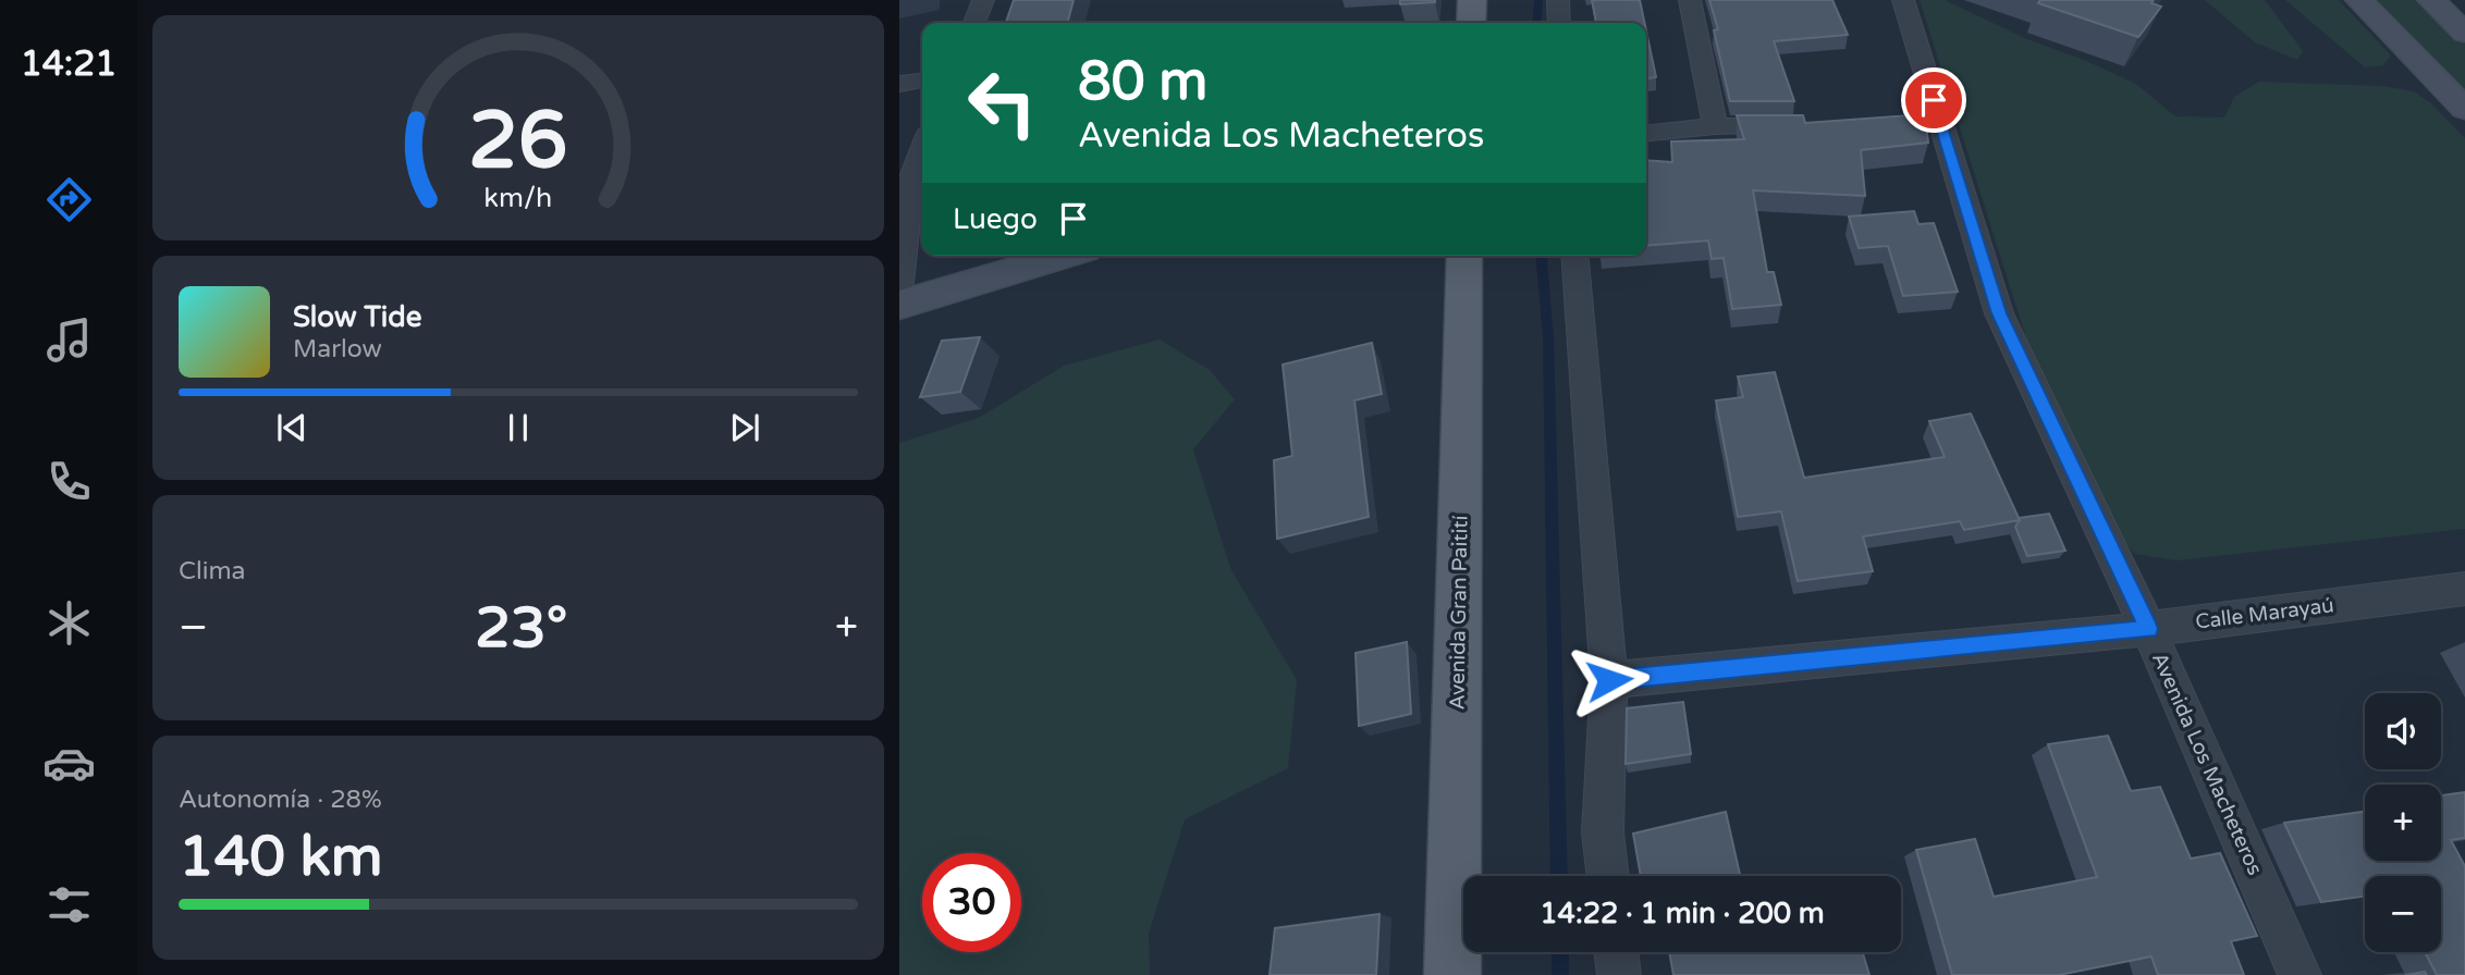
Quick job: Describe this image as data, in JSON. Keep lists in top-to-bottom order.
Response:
{
  "streets": {
    "main road": ["Avenida Gran Paitití"],
    "street": ["Calle Marayaú", "Avenida Los Macheteros"]
  },
  "crossings": [
    ["Calle Marayaú", "Avenida Los Macheteros"]
  ],
  "page": {
    "tabs": "14:21",
    "turn": ["80 m", "Avenida Los Macheteros"],
    "then": "Luego",
    "song": ["Slow Tide", "Marlow"],
    "tile": [
      "Clima",
      ["Autonomía · 28%", "140 km"]
    ],
    "heat": ["−", "23°", "+"],
    "map_buttons": ["+", "−"],
    "limit": "30",
    "trip": "14:22 · 1 min · 200 m",
    "gauge": ["26", "km/h"]
  }
}
